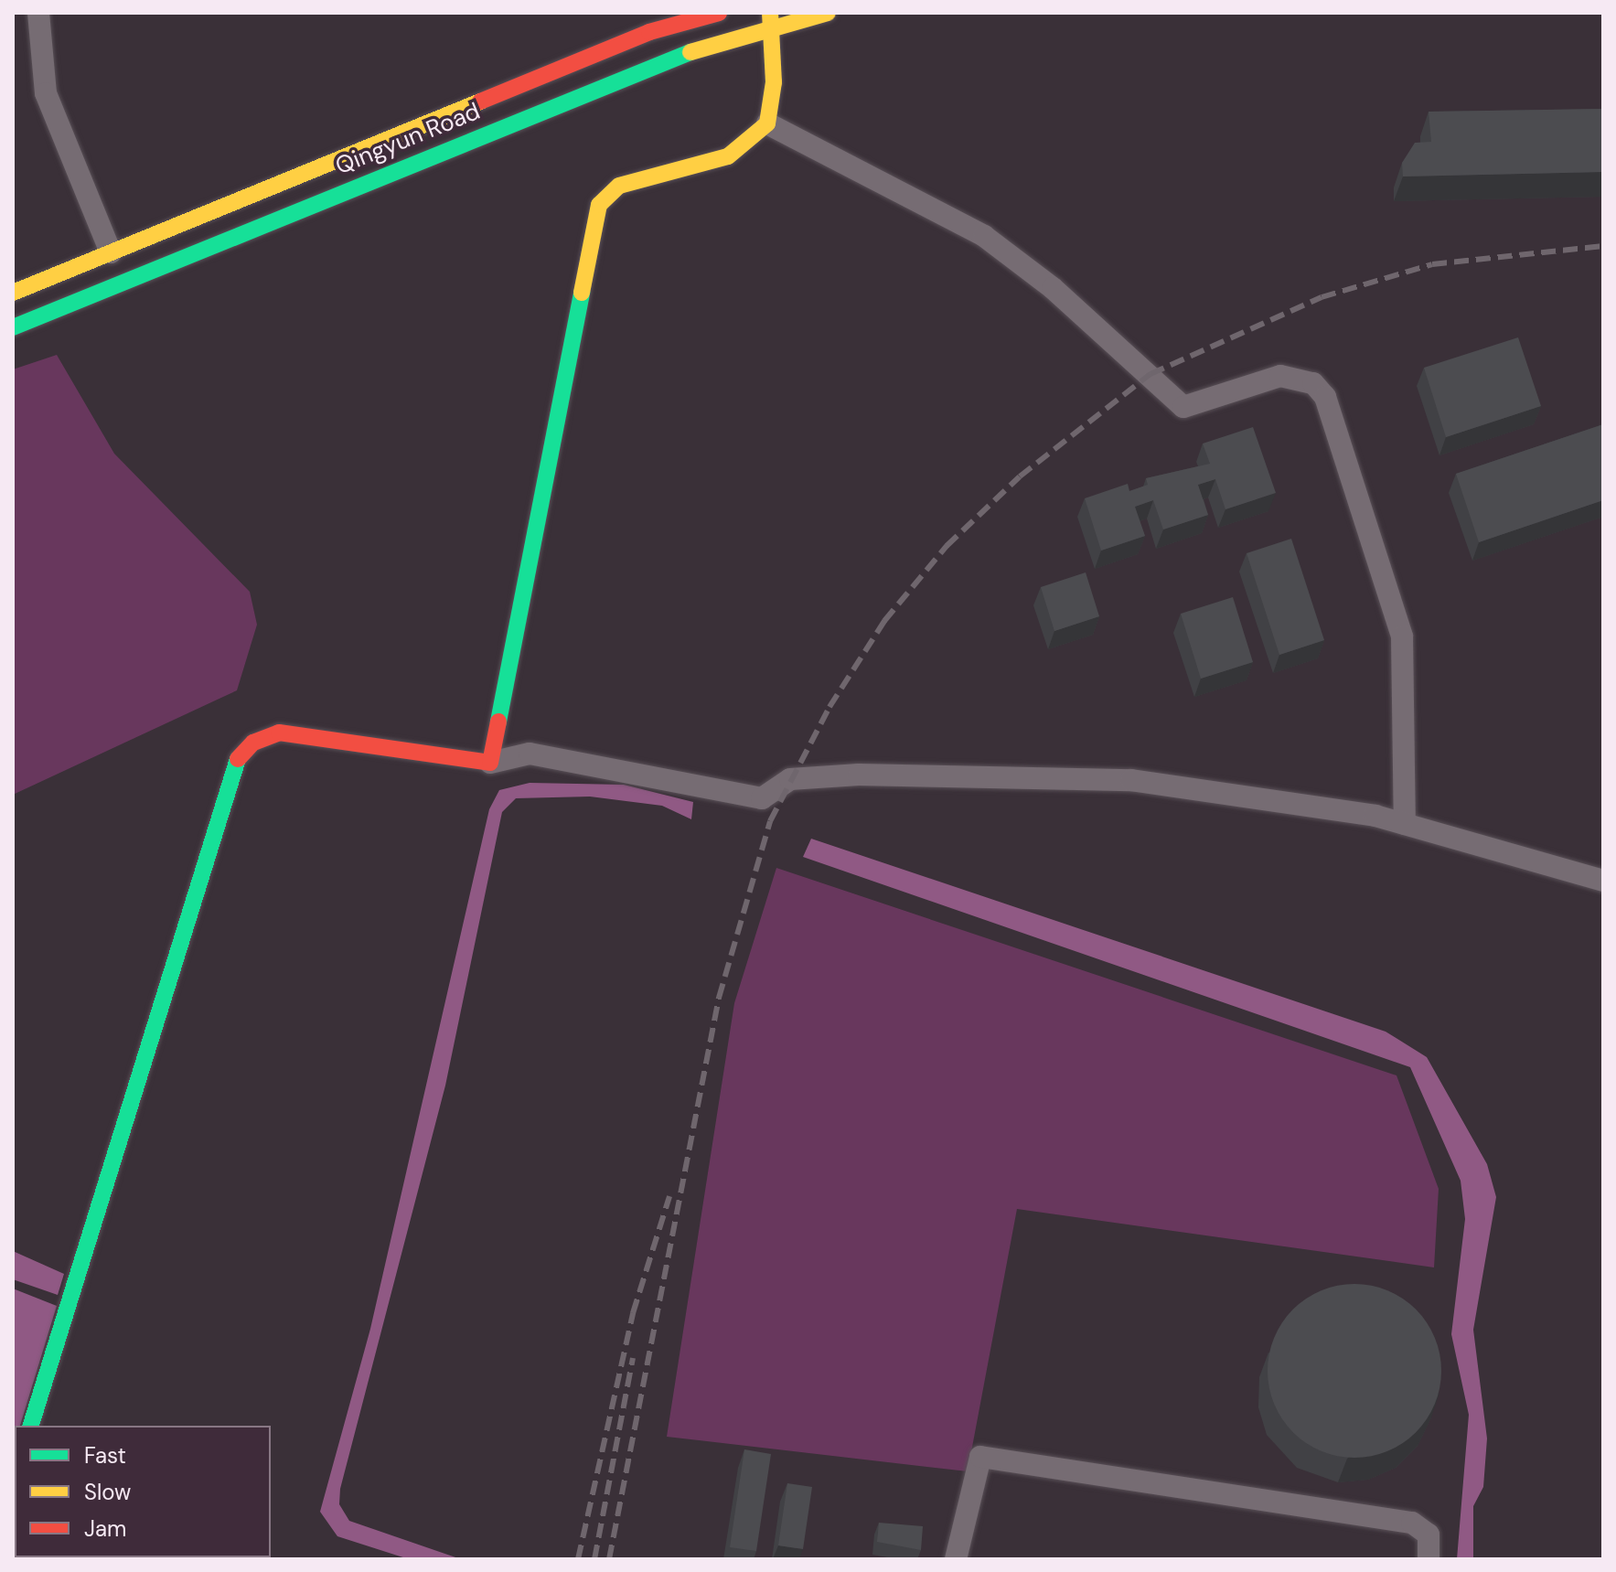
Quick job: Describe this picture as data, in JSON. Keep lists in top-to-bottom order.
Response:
{
  "streets": {
    "street": ["Qingyun Road"]
  },
  "legend": ["Fast", "Slow", "Jam"]
}
